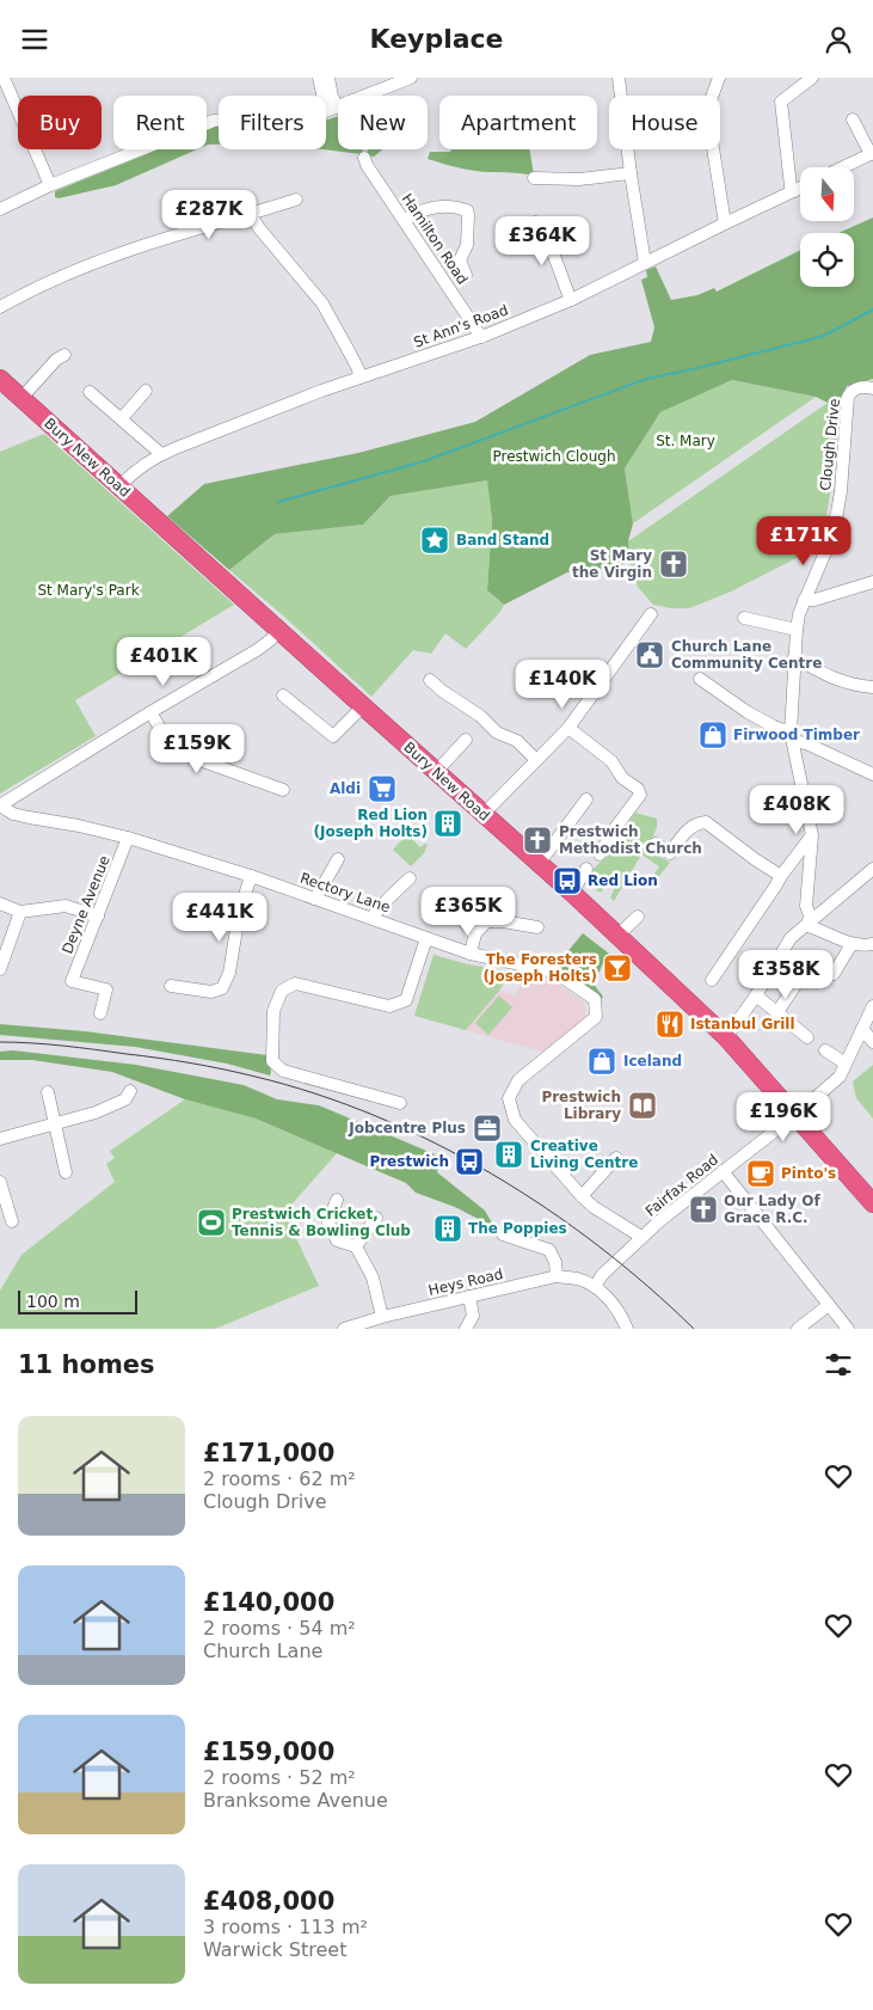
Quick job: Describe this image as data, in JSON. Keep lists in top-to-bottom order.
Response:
{
  "streets": {
    "highway": ["Bury New Road"],
    "street": [
      "Hamilton Road",
      "St Ann's Road",
      "Clough Drive",
      "Rectory Lane",
      "Deyne Avenue",
      "Fairfax Road",
      "Heys Road"
    ]
  },
  "crossings": [
    ["Hamilton Road", "St Ann's Road"],
    ["St Ann's Road", "Bury New Road"],
    ["Bury New Road", "Fairfax Road"],
    ["Rectory Lane", "Deyne Avenue"],
    ["Rectory Lane", "Fairfax Road"],
    ["Fairfax Road", "Heys Road"]
  ],
  "parks": ["St. Mary", "Prestwich Clough", "St Mary's Park"],
  "places": {
    "place": ["Band Stand"],
    "church": ["St Mary the Virgin", "Prestwich Methodist Church", "Our Lady Of Grace R.C."],
    "public building": ["Church Lane Community Centre"],
    "shop": ["Firwood Timber", "Iceland"],
    "supermarket": ["Aldi"],
    "building": ["Red Lion (Joseph Holts)", "Creative Living Centre", "The Poppies"],
    "bus stop": ["Red Lion", "Prestwich"],
    "bar": ["The Foresters (Joseph Holts)"],
    "restaurant": ["Istanbul Grill"],
    "library": ["Prestwich Library"],
    "office": ["Jobcentre Plus"],
    "cafe": ["Pinto's"],
    "sports": ["Prestwich Cricket, Tennis & Bowling Club"]
  },
  "scale_bar": "100 m",
  "north": "bottom",
  "page": {
    "header": "Keyplace",
    "chip": [
      "Buy",
      "Rent",
      "Filters",
      "New",
      "Apartment",
      "House"
    ],
    "price": [
      "£287K",
      "£364K",
      "£171K",
      "£401K",
      "£140K",
      "£159K",
      "£408K",
      "£365K",
      "£441K",
      "£358K",
      "£196K"
    ],
    "scale": "100 m",
    "heading": "11 homes",
    "list": [
      {
        "name": "£171,000",
        "note": "2 rooms · 62 m² · Clough Drive"
      },
      {
        "name": "£140,000",
        "note": "2 rooms · 54 m² · Church Lane"
      },
      {
        "name": "£159,000",
        "note": "2 rooms · 52 m² · Branksome Avenue"
      },
      {
        "name": "£408,000",
        "note": "3 rooms · 113 m² · Warwick Street"
      }
    ]
  }
}
